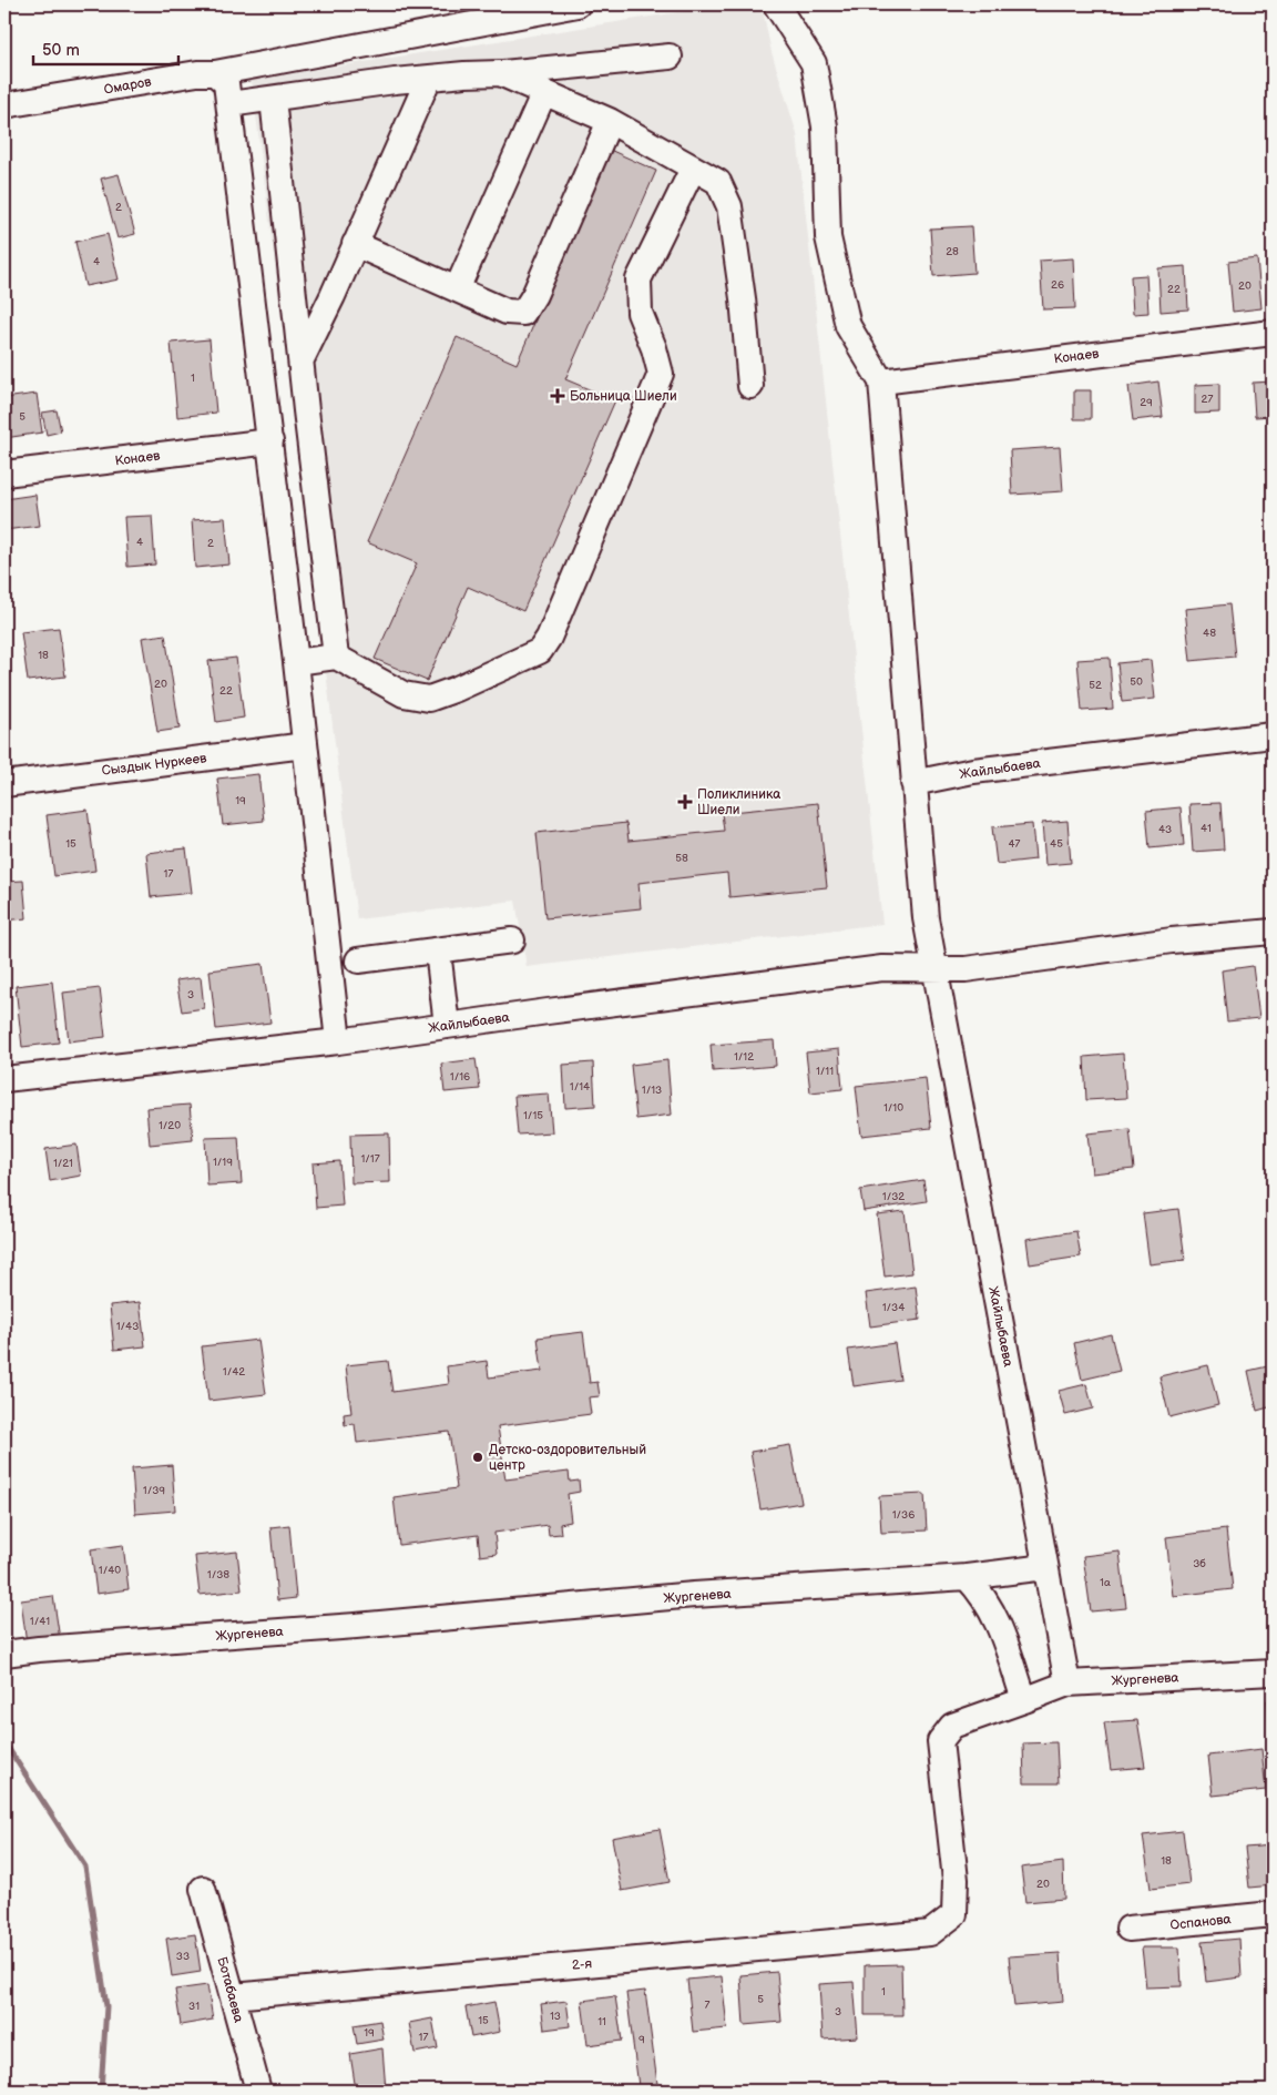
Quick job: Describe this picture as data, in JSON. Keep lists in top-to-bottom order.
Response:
{
  "streets": {
    "street": [
      "Омаров",
      "Конаев",
      "Сыздык Нуркеев",
      "Жайлыбаева",
      "Жургенева",
      "Оспанова",
      "2-я",
      "Ботабаева"
    ]
  },
  "crossings": [
    ["Жайлыбаева", "Жургенева"],
    ["Жургенева", "2-я"],
    ["2-я", "Ботабаева"]
  ],
  "places": {
    "health": ["Больница Шиели", "Поликлиника Шиели"],
    "other": ["Детско-оздоровительный центр"]
  },
  "house_numbers": [
    "2",
    "28",
    "4",
    "26",
    "20",
    "22",
    "1",
    "27",
    "29",
    "5",
    "4",
    "2",
    "48",
    "18",
    "50",
    "20",
    "52",
    "22",
    "19",
    "41",
    "43",
    "15",
    "47",
    "45",
    "58",
    "17",
    "3",
    "1/12",
    "1/11",
    "1/16",
    "1/14",
    "1/13",
    "1/10",
    "1/15",
    "1/20",
    "1/17",
    "1/19",
    "1/21",
    "1/32",
    "1/34",
    "1/43",
    "1/42",
    "1/39",
    "1/36",
    "3б",
    "1/40",
    "1/38",
    "1а",
    "1/41",
    "18",
    "20",
    "33",
    "1",
    "5",
    "7",
    "31",
    "3",
    "13",
    "15",
    "11",
    "19",
    "17",
    "9"
  ],
  "scale_bar": "50 m"
}
